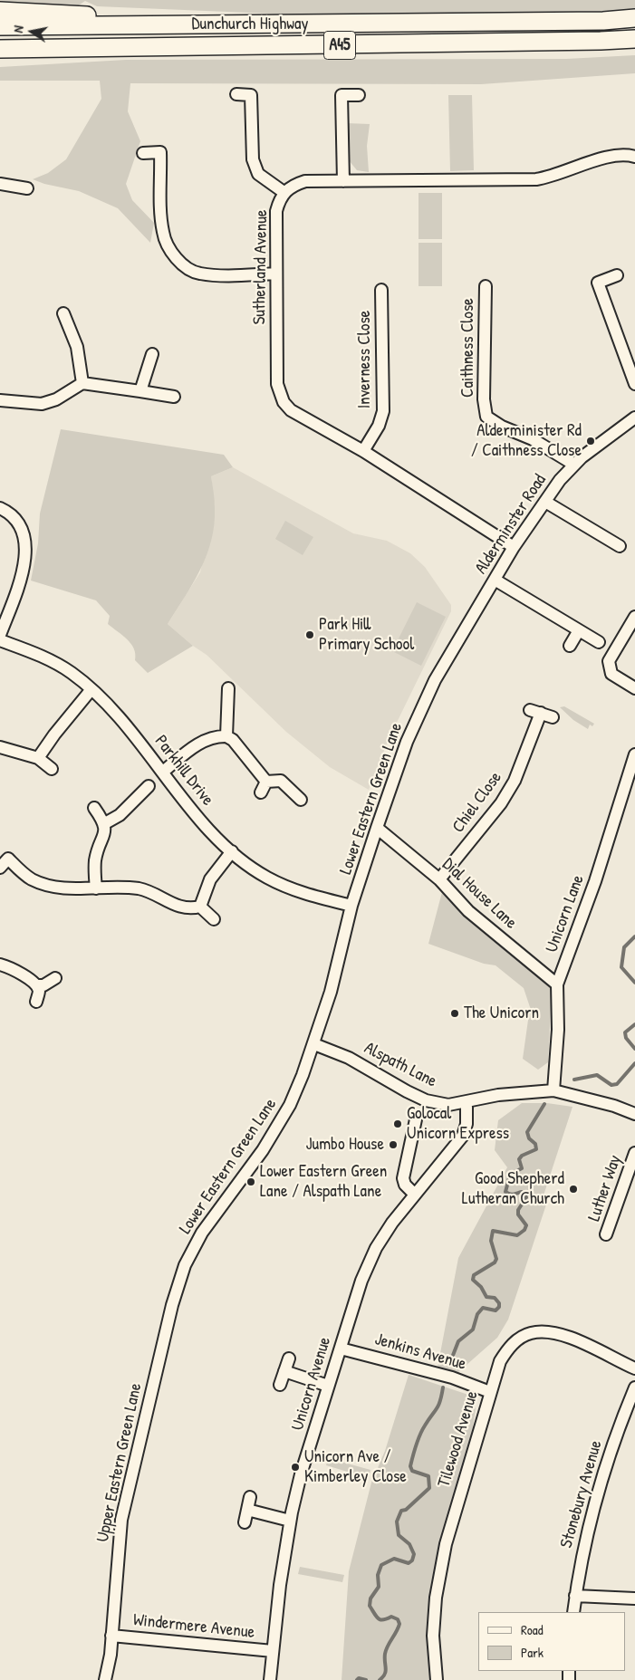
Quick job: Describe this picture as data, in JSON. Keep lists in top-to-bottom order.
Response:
{
  "streets": {
    "highway": ["Dunchurch Highway", "A45"],
    "street": [
      "Sutherland Avenue",
      "Caithness Close",
      "Inverness Close",
      "Alderminster Road",
      "Parkhill Drive",
      "Lower Eastern Green Lane",
      "Chiel Close",
      "Dial House Lane",
      "Unicorn Lane",
      "Alspath Lane",
      "Luther Way",
      "Jenkins Avenue",
      "Unicorn Avenue",
      "Tilewood Avenue",
      "Upper Eastern Green Lane",
      "Stonebury Avenue",
      "Windermere Avenue"
    ]
  },
  "crossings": [
    ["Sutherland Avenue", "Inverness Close"],
    ["Sutherland Avenue", "Alderminster Road"],
    ["Caithness Close", "Alderminster Road"],
    ["Alderminster Road", "Lower Eastern Green Lane"],
    ["Parkhill Drive", "Lower Eastern Green Lane"],
    ["Lower Eastern Green Lane", "Dial House Lane"],
    ["Lower Eastern Green Lane", "Alspath Lane"],
    ["Lower Eastern Green Lane", "Upper Eastern Green Lane"],
    ["Chiel Close", "Dial House Lane"],
    ["Dial House Lane", "Unicorn Lane"],
    ["Unicorn Lane", "Alspath Lane"],
    ["Alspath Lane", "Unicorn Avenue"],
    ["Jenkins Avenue", "Unicorn Avenue"],
    ["Jenkins Avenue", "Tilewood Avenue"],
    ["Unicorn Avenue", "Windermere Avenue"],
    ["Upper Eastern Green Lane", "Windermere Avenue"]
  ],
  "places": [
    "Alderminister Rd / Caithness Close",
    "Park Hill Primary School",
    "The Unicorn",
    "Golocal Unicorn Express",
    "Jumbo House",
    "Lower Eastern Green Lane / Alspath Lane",
    "Good Shepherd Lutheran Church",
    "Unicorn Ave / Kimberley Close"
  ],
  "legend": ["Road", "Park"],
  "north": "left"
}
